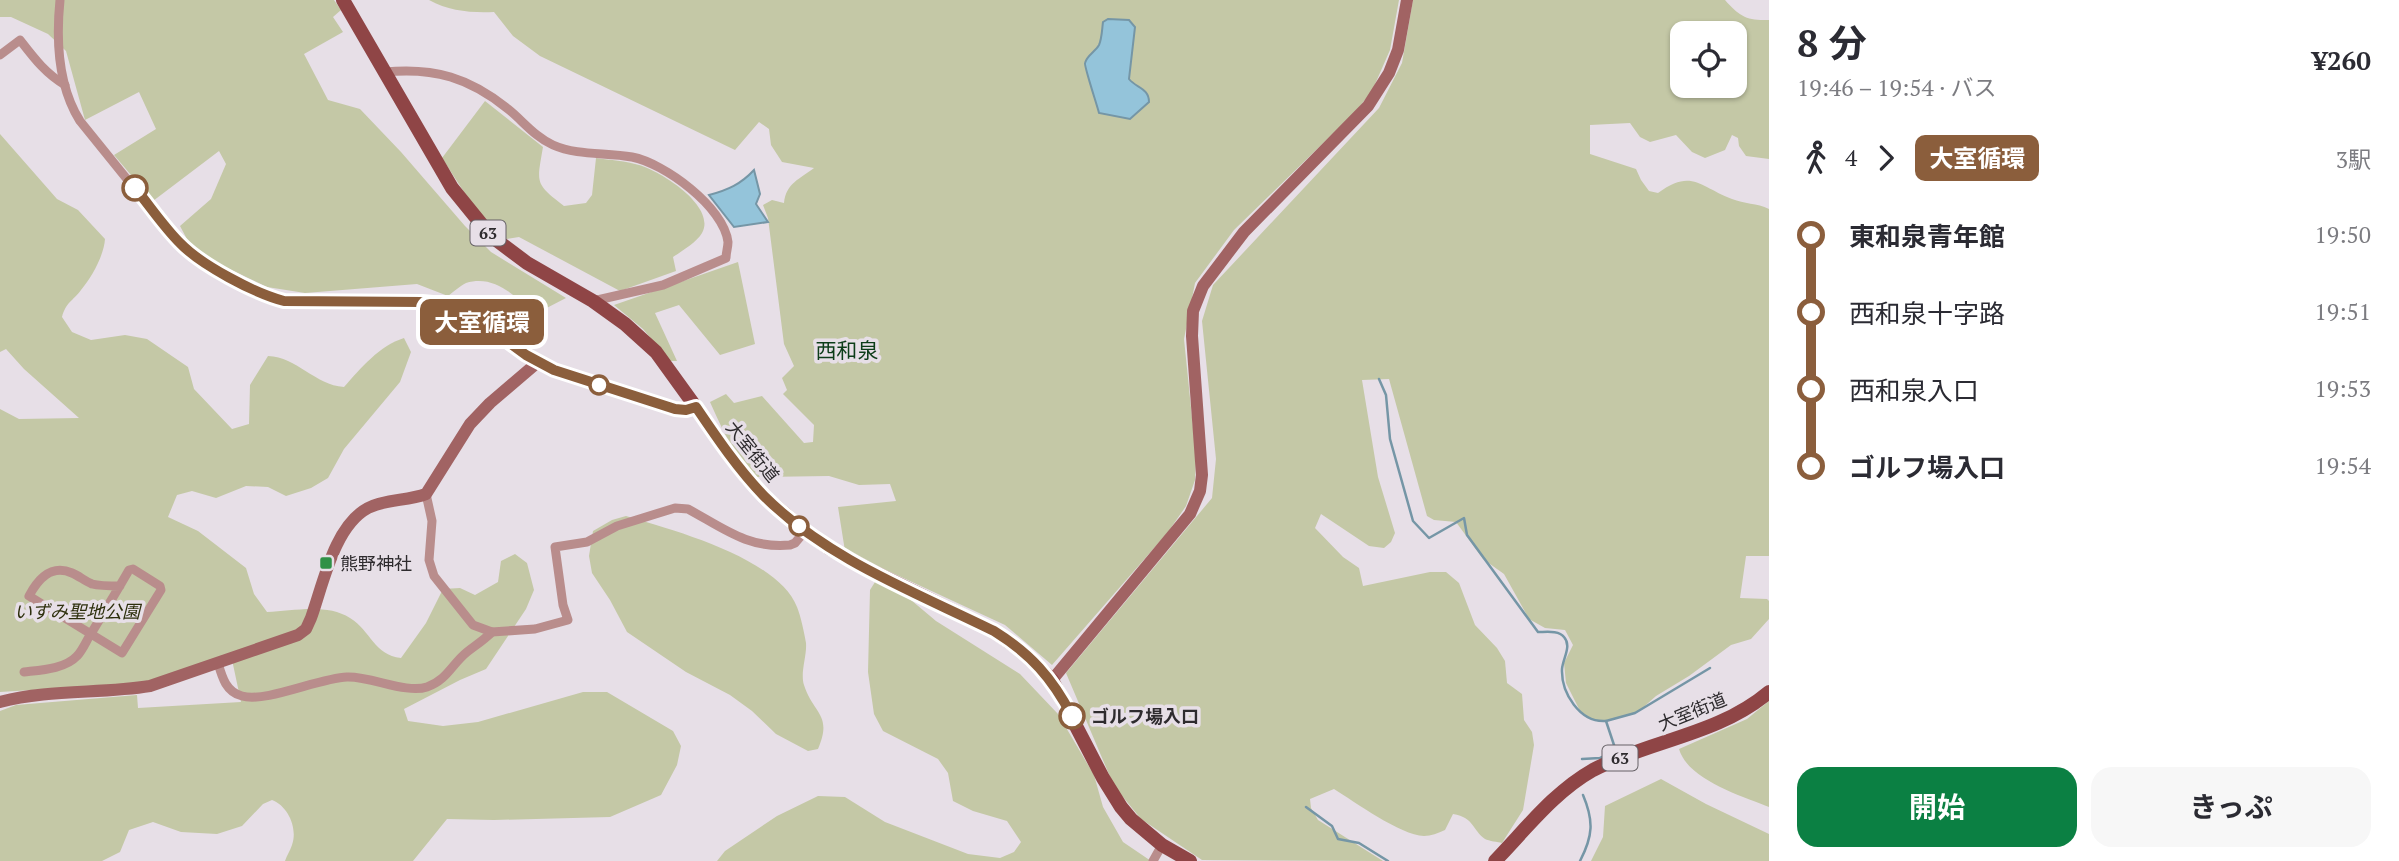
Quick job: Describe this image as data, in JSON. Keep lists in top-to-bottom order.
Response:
{
  "streets": {
    "main road": ["63", "大室街道"]
  },
  "districts": ["西和泉"],
  "parks": ["いずみ聖地公園"],
  "places": {
    "transit": ["熊野神社"],
    "other": ["ゴルフ場入口"]
  },
  "lines": ["bus line 大室循環"],
  "page": {
    "on_map": "大室循環",
    "heading": ["8 分", "19:46 – 19:54 · バス", "¥260"],
    "legs": ["4", "大室循環", "3駅"],
    "list": [
      {
        "name": "東和泉青年館",
        "value": "19:50"
      },
      {
        "name": "西和泉十字路",
        "value": "19:51"
      },
      {
        "name": "西和泉入口",
        "value": "19:53"
      },
      {
        "name": "ゴルフ場入口",
        "value": "19:54"
      }
    ],
    "buttons": ["開始", "きっぷ"]
  }
}
